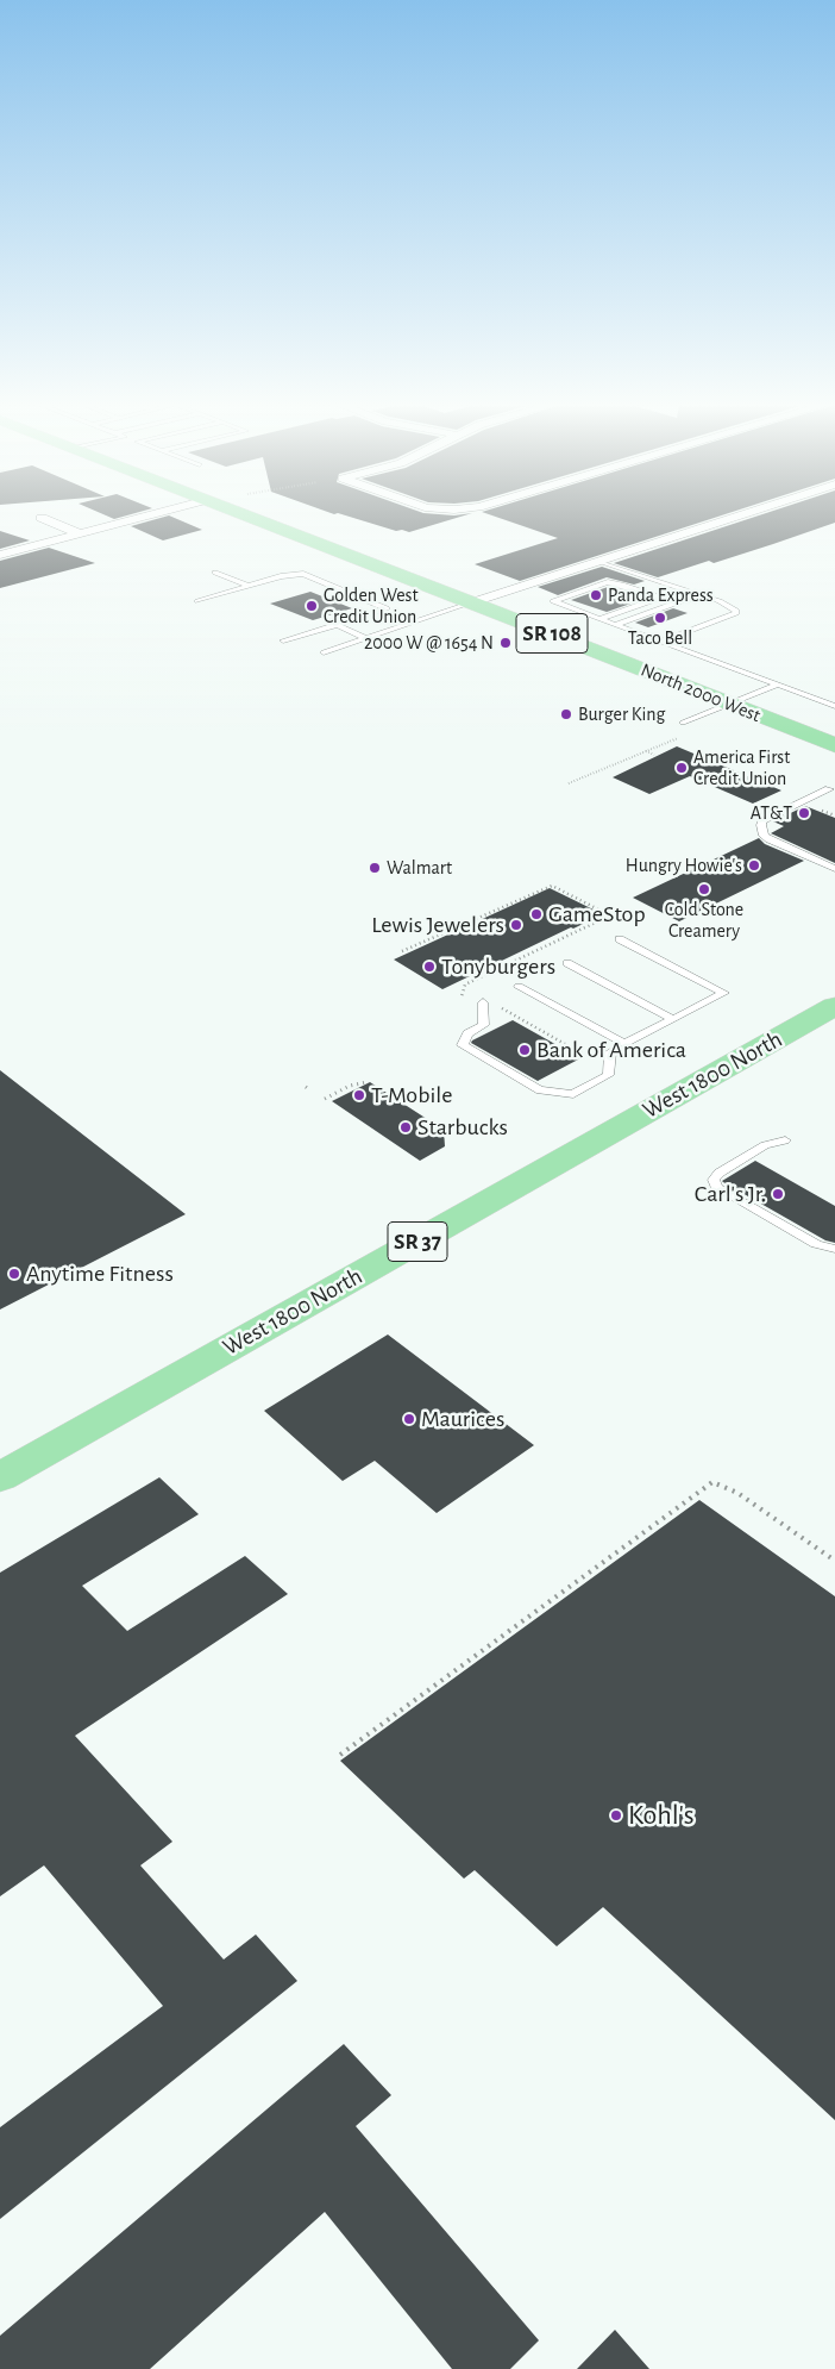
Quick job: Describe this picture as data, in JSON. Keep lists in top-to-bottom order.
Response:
{
  "streets": {
    "main road": [
      "SR 108",
      "North 2000 West",
      "West 1800 North",
      "SR 37"
    ]
  },
  "places": [
    "Panda Express",
    "Golden West Credit Union",
    "Taco Bell",
    "2000 W @ 1654 N",
    "Burger King",
    "America First Credit Union",
    "AT&T",
    "Hungry Howie's",
    "Walmart",
    "Cold Stone Creamery",
    "GameStop",
    "Lewis Jewelers",
    "Tonyburgers",
    "Bank of America",
    "T-Mobile",
    "Starbucks",
    "Carl's Jr.",
    "Anytime Fitness",
    "Maurices",
    "Kohl's"
  ]
}
